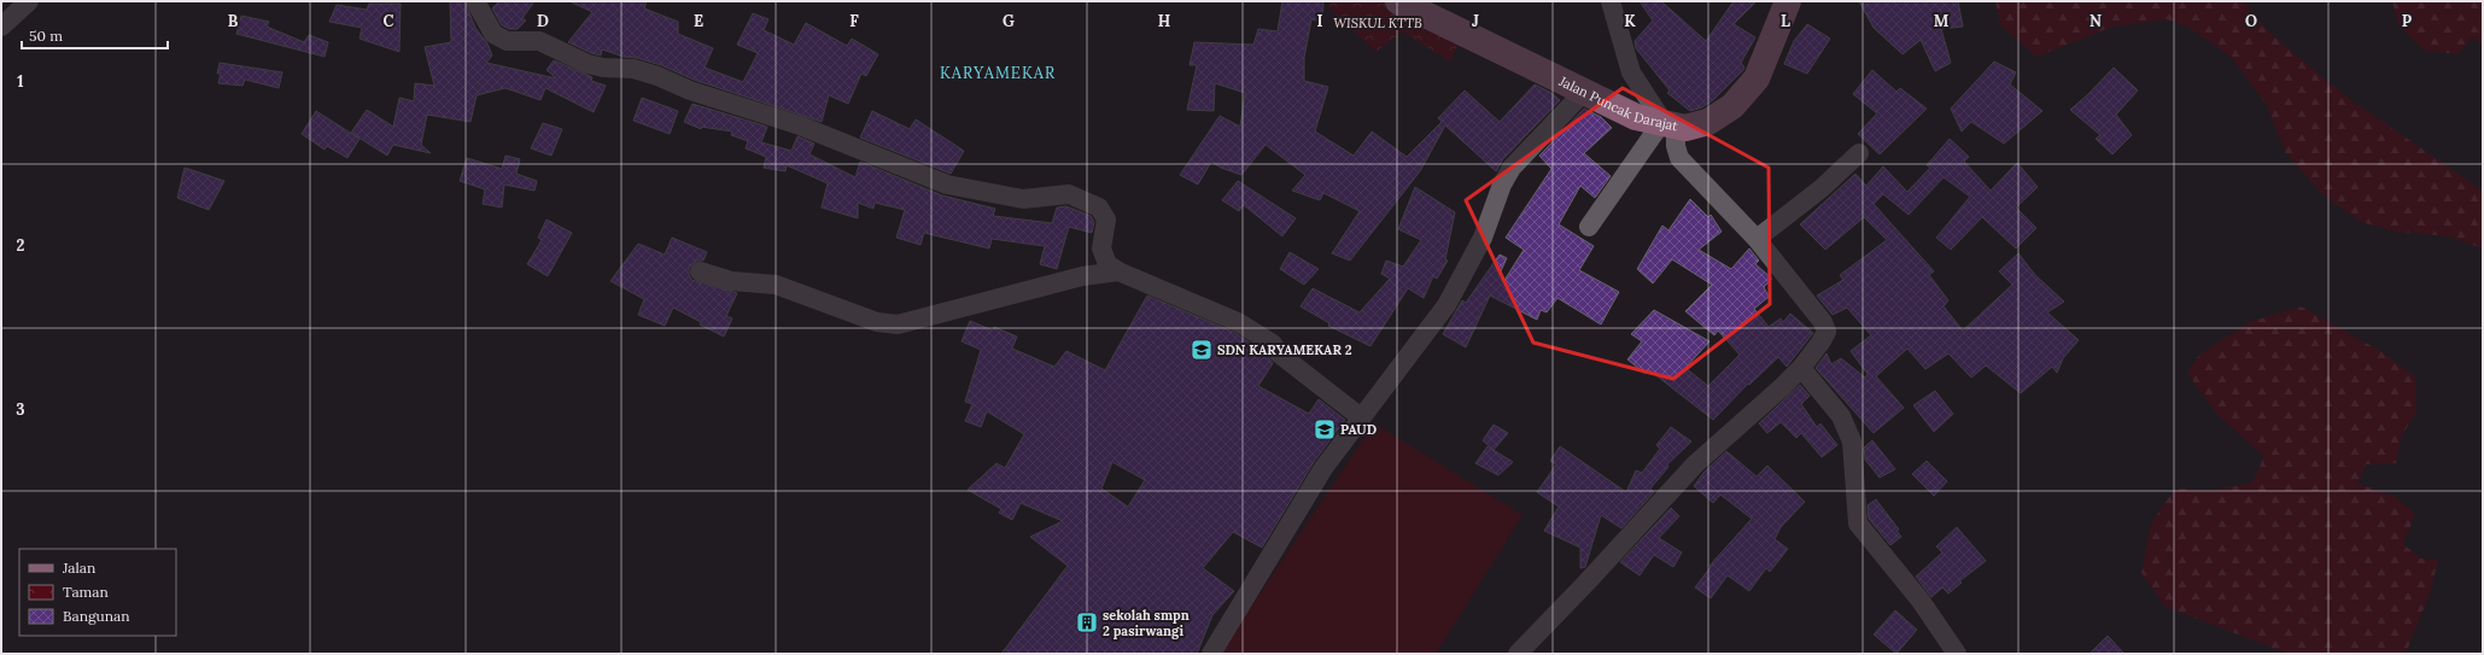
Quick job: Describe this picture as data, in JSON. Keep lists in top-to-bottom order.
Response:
{
  "streets": {
    "street": ["Jalan Puncak Darajat"]
  },
  "districts": ["KARYAMEKAR"],
  "parks": ["WISKUL KTTB"],
  "places": {
    "school or university": ["SDN KARYAMEKAR 2", "PAUD"],
    "building": ["sekolah smpn 2 pasirwangi"]
  },
  "legend": ["Jalan", "Taman", "Bangunan"],
  "scale_bar": "50 m",
  "grid": {
    "columns": [
      "B",
      "C",
      "D",
      "E",
      "F",
      "G",
      "H",
      "I",
      "J",
      "K",
      "L",
      "M",
      "N",
      "O",
      "P"
    ],
    "rows": ["1", "2", "3"]
  }
}
